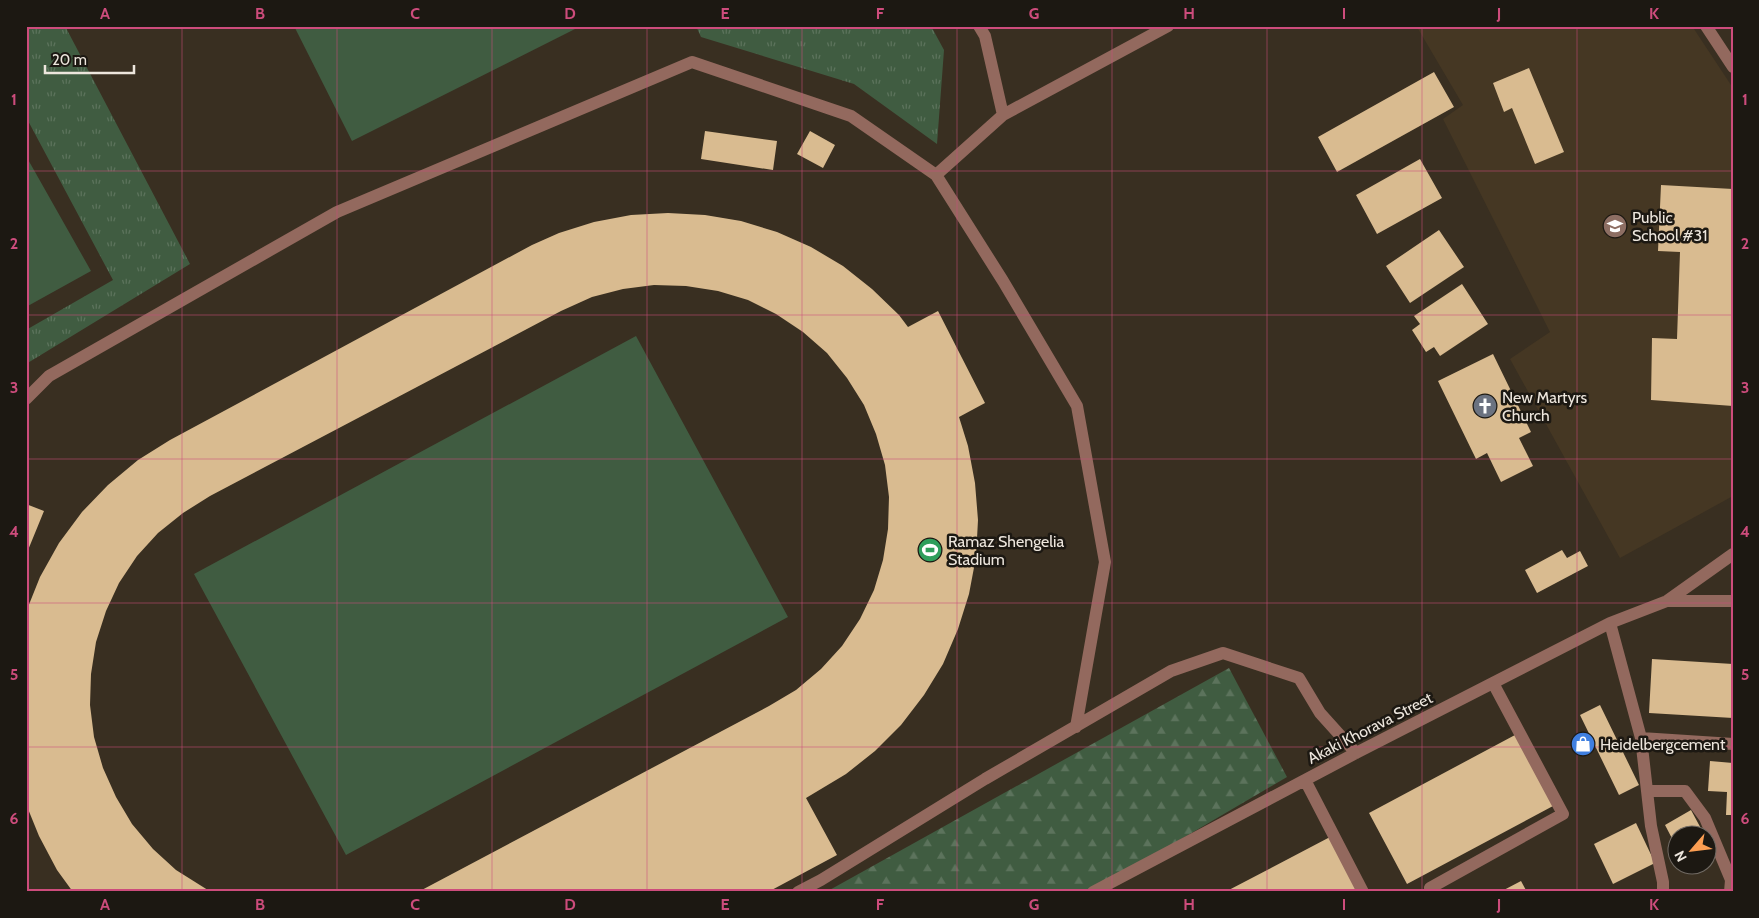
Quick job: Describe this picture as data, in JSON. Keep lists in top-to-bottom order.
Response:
{
  "streets": {
    "street": ["Akaki Khorava Street"]
  },
  "places": {
    "school or university": ["Public School #31"],
    "church": ["New Martyrs Church"],
    "sports": ["Ramaz Shengelia Stadium"],
    "shop": ["Heidelbergcement"]
  },
  "scale_bar": "20 m",
  "north": "bottom left",
  "grid": {
    "columns": [
      "A",
      "B",
      "C",
      "D",
      "E",
      "F",
      "G",
      "H",
      "I",
      "J",
      "K"
    ],
    "rows": [
      "1",
      "2",
      "3",
      "4",
      "5",
      "6"
    ]
  }
}
